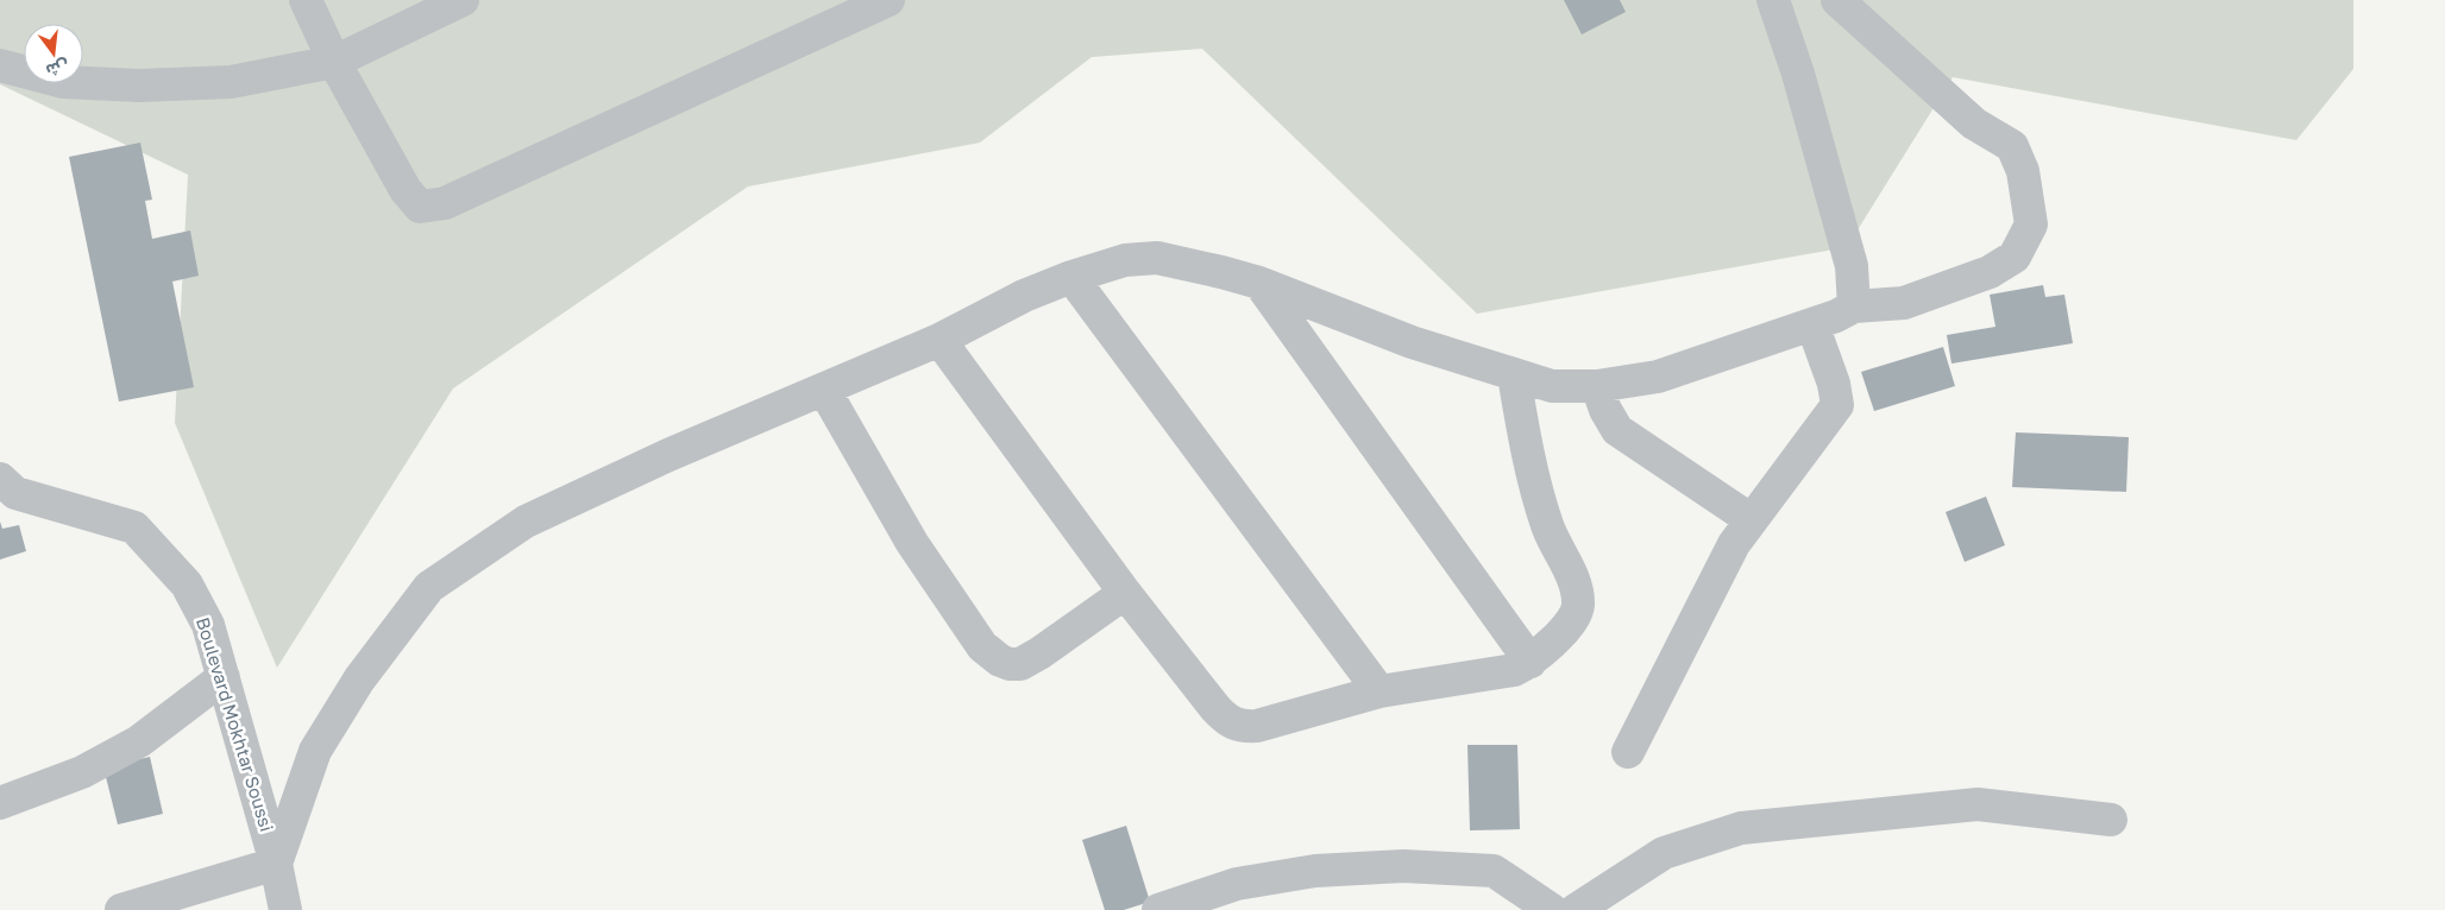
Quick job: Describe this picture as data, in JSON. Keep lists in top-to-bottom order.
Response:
{
  "streets": {
    "street": ["Boulevard Mokhtar Soussi"]
  },
  "north": "bottom"
}
